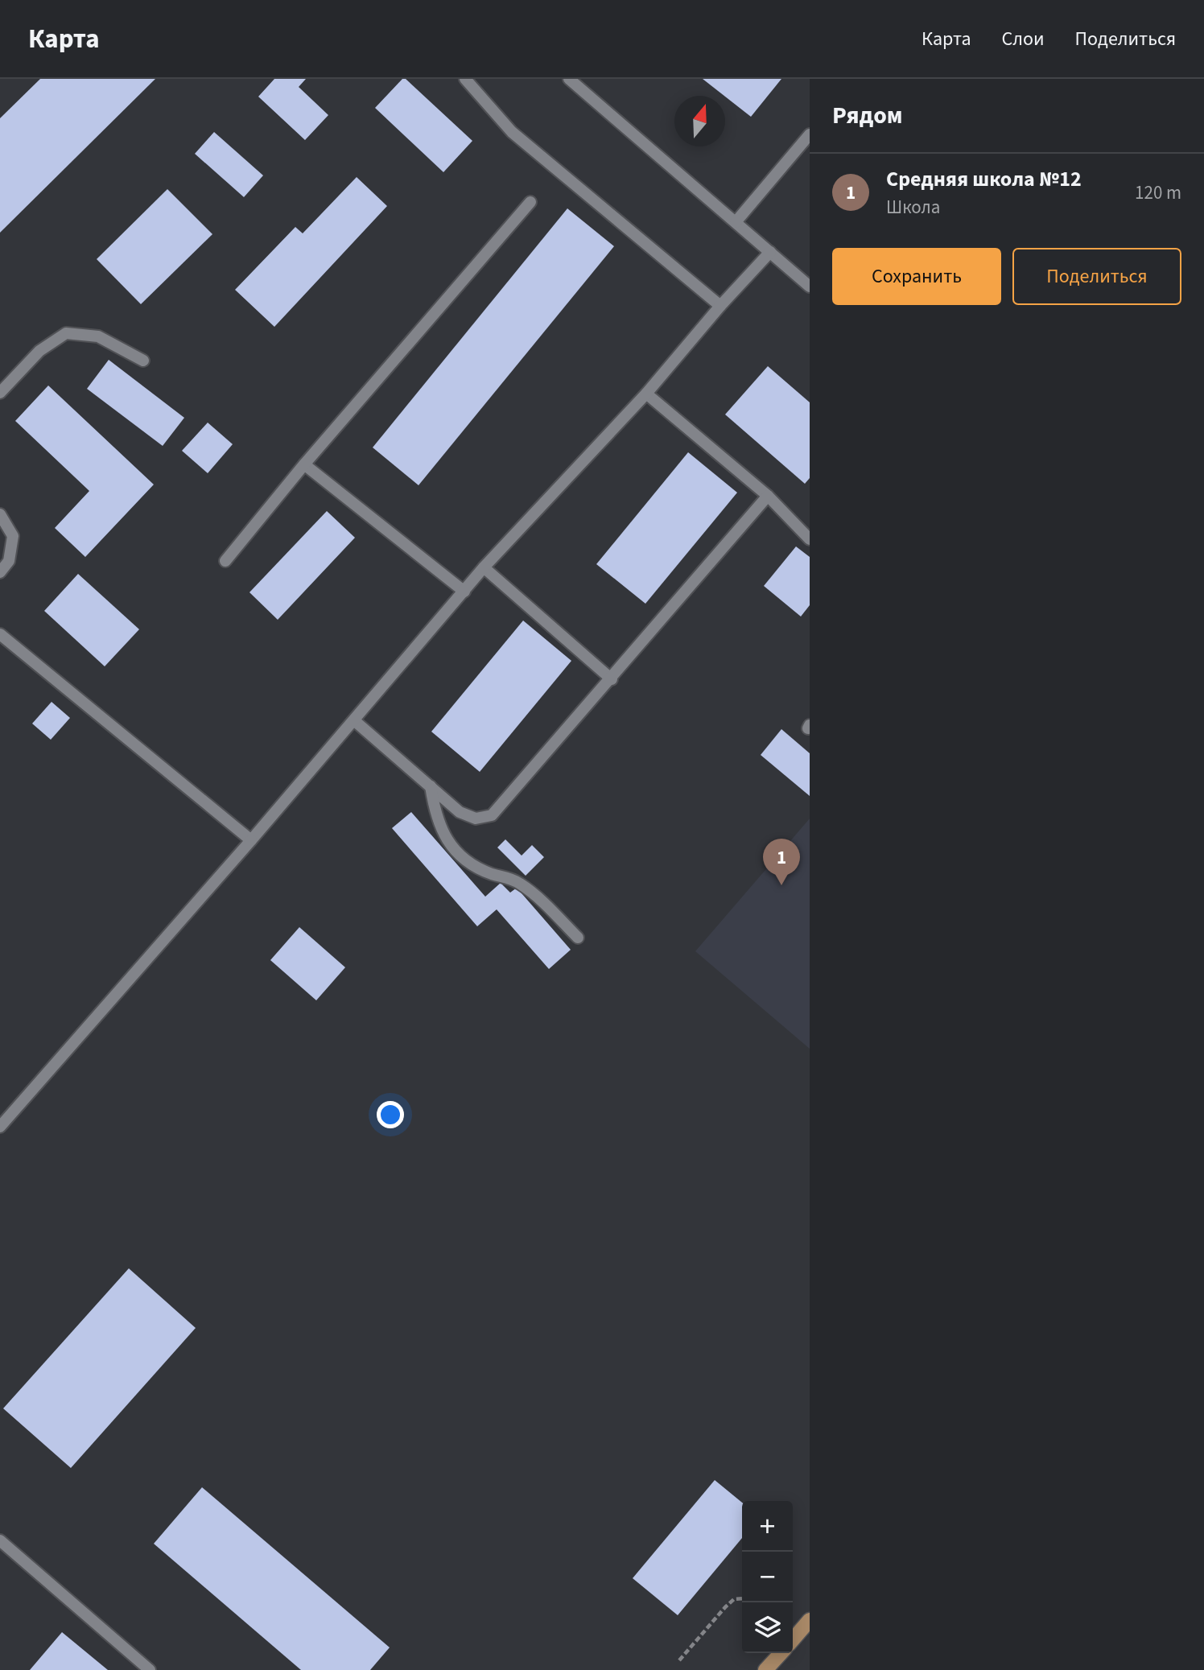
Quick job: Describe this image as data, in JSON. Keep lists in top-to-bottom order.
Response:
{
  "north": "top",
  "page": {
    "header": "Карта",
    "nav": ["Карта", "Слои", "Поделиться"],
    "heading": "Рядом",
    "list": [
      {
        "mark": "1",
        "name": "Средняя школа №12",
        "note": "Школа",
        "value": "120 m"
      }
    ],
    "buttons": ["Сохранить", "Поделиться"],
    "pins": "1",
    "map_buttons": ["+", "−"]
  }
}
